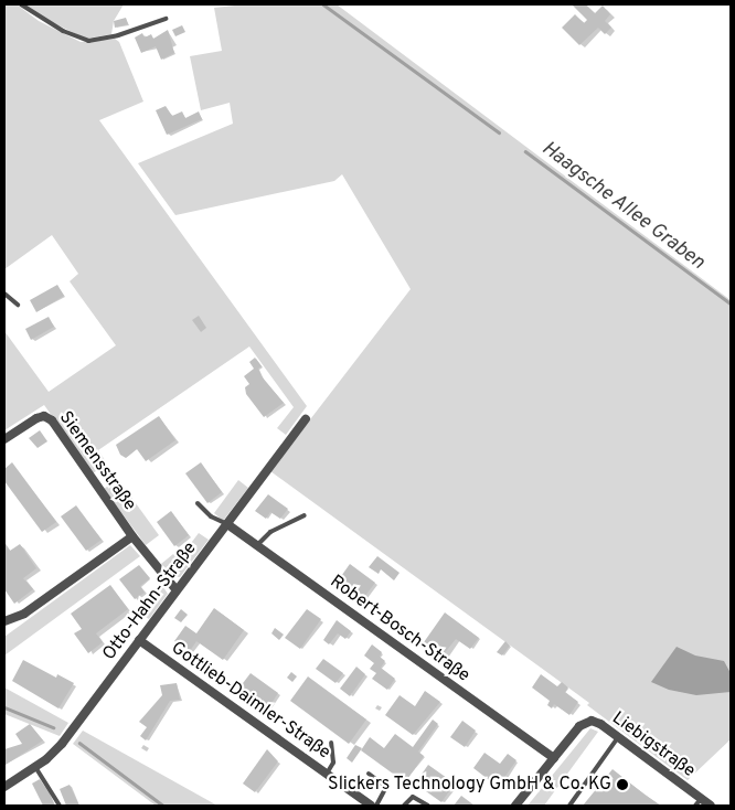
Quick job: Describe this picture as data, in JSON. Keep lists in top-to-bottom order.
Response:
{
  "streets": {
    "street": [
      "Siemensstraße",
      "Otto-Hahn-Straße",
      "Robert-Bosch-Straße",
      "Gottlieb-Daimler-Straße",
      "Liebigstraße"
    ]
  },
  "crossings": [
    ["Siemensstraße", "Otto-Hahn-Straße"],
    ["Otto-Hahn-Straße", "Robert-Bosch-Straße"],
    ["Otto-Hahn-Straße", "Gottlieb-Daimler-Straße"],
    ["Robert-Bosch-Straße", "Liebigstraße"]
  ],
  "water": ["Haagsche Allee Graben"],
  "places": ["Slickers Technology GmbH & Co. KG"]
}
